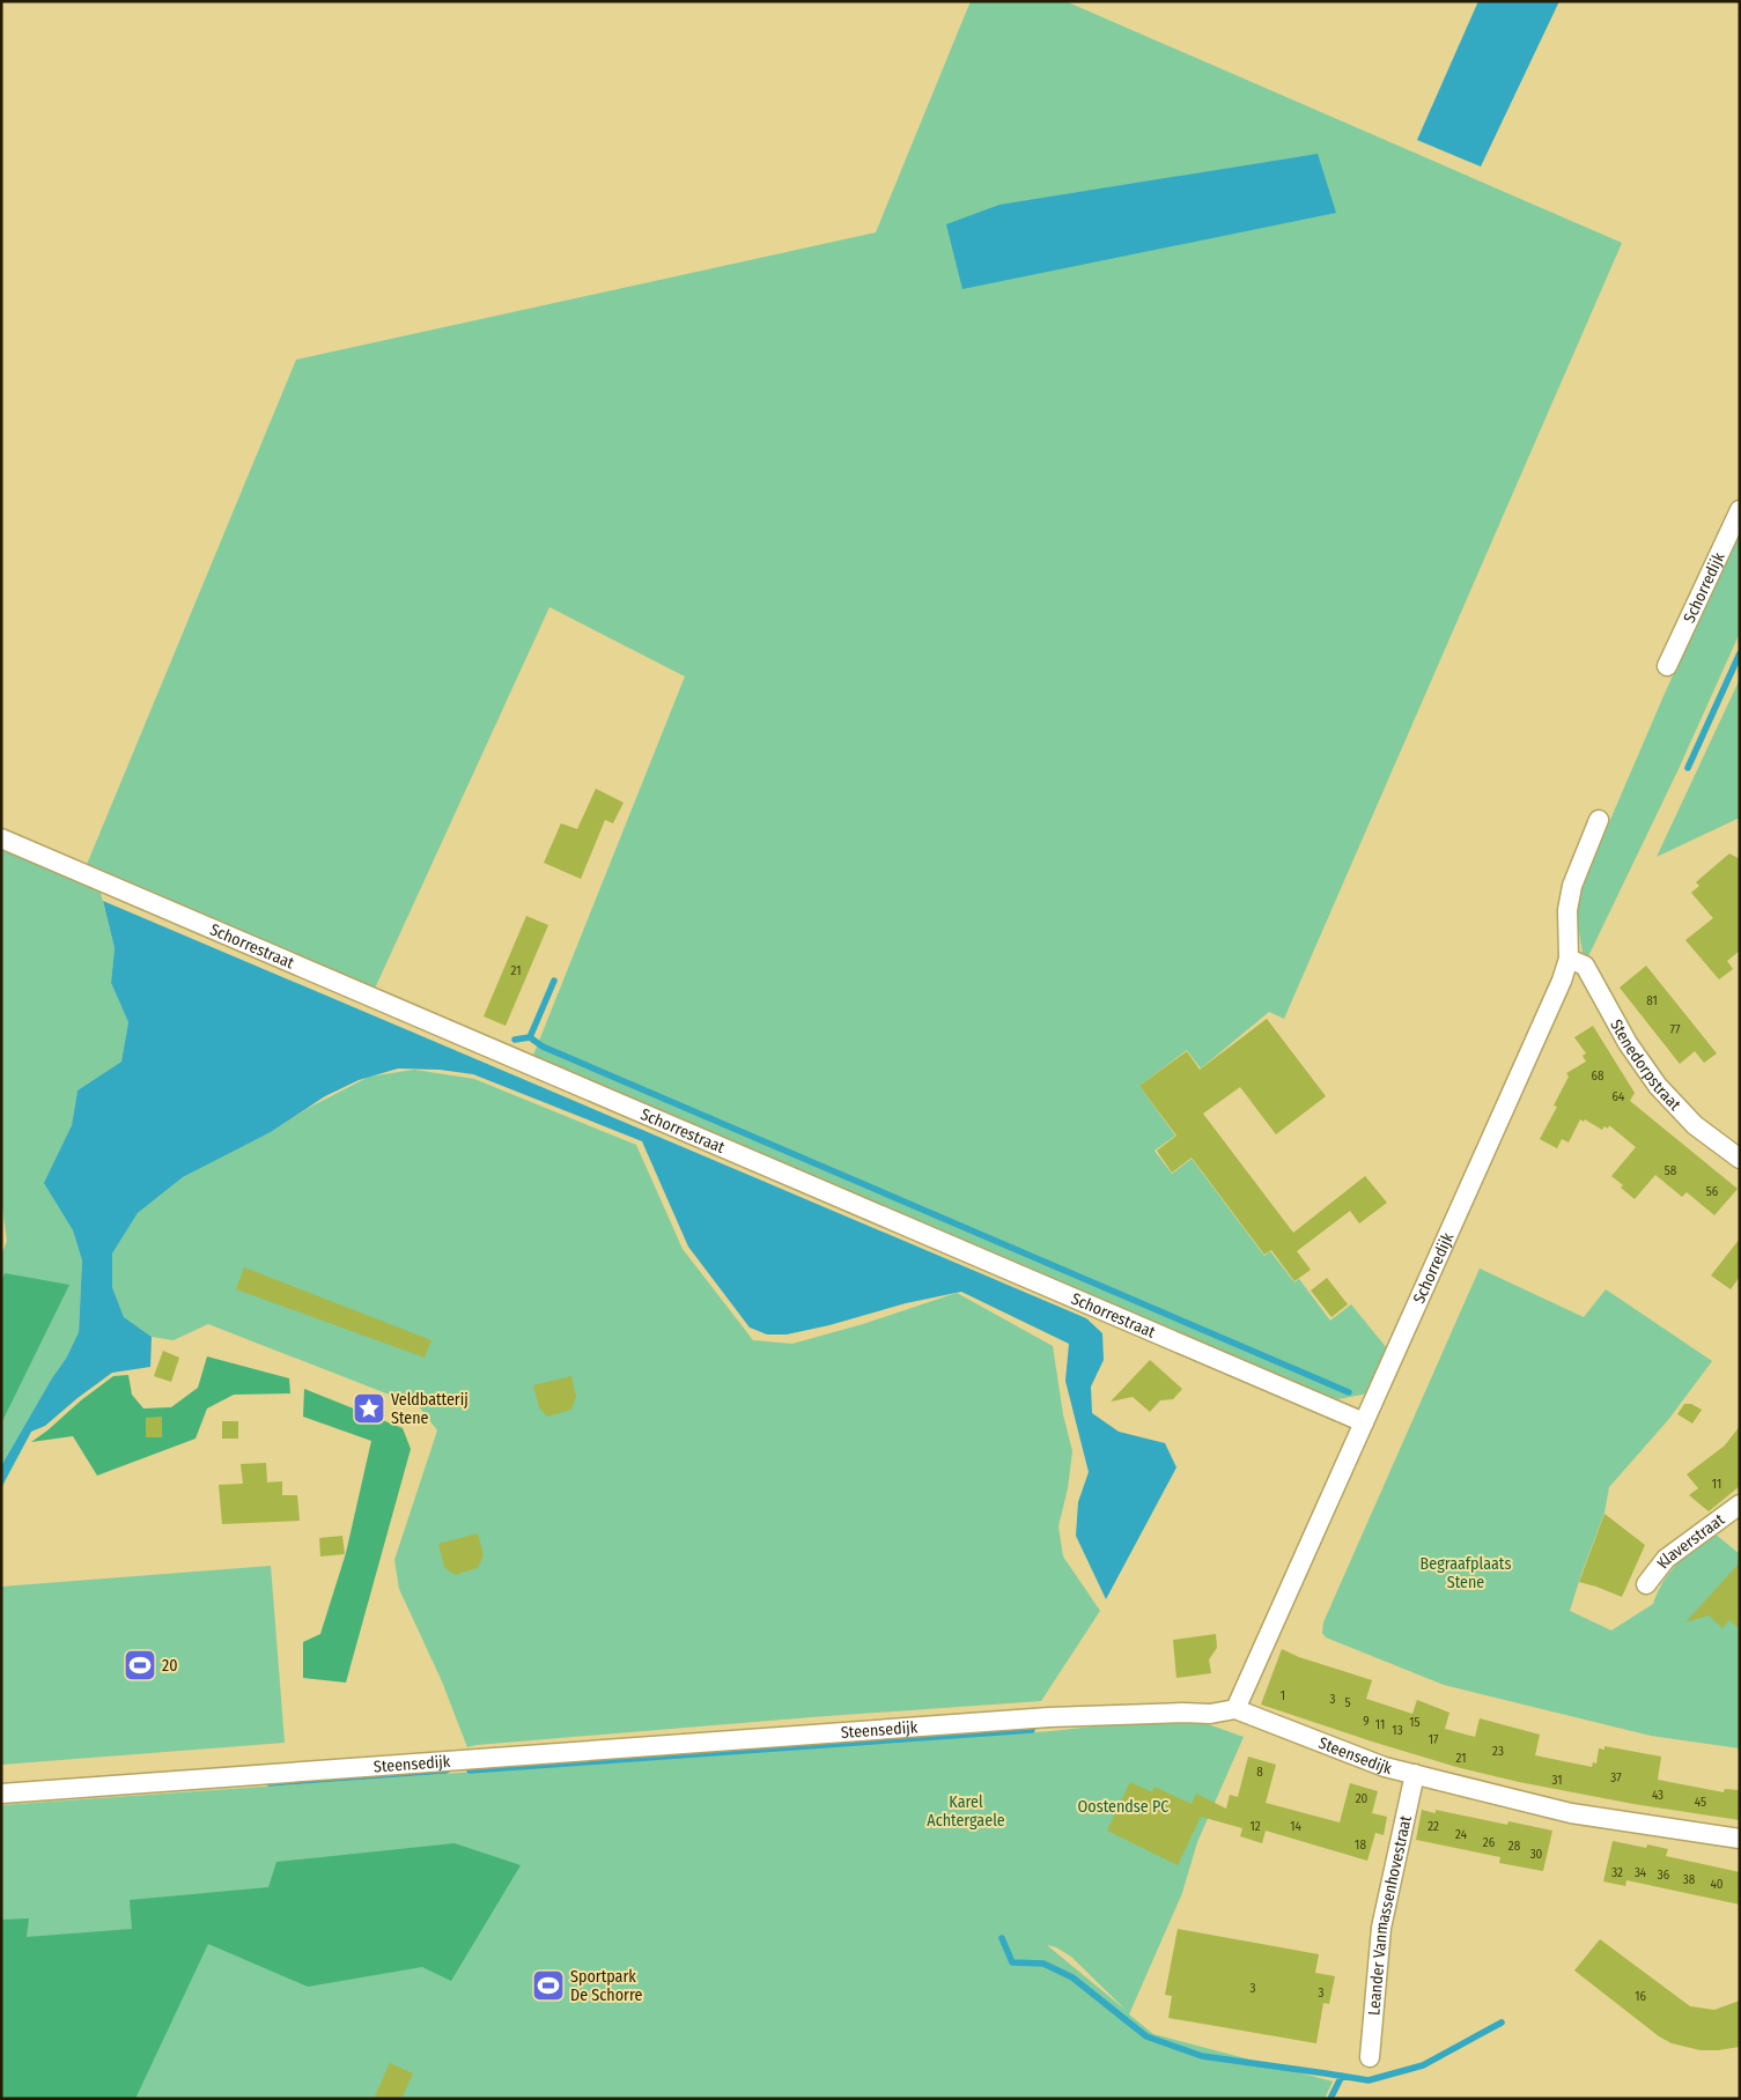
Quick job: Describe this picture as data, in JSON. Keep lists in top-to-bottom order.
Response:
{
  "streets": {
    "street": [
      "Schorredijk",
      "Schorrestraat",
      "Stenedorpstraat",
      "Klaverstraat",
      "Steensedijk",
      "Leander Vanmassenhovestraat"
    ]
  },
  "crossings": [
    ["Schorredijk", "Schorrestraat"],
    ["Schorredijk", "Stenedorpstraat"],
    ["Schorredijk", "Steensedijk"],
    ["Steensedijk", "Leander Vanmassenhovestraat"]
  ],
  "parks": ["Begraafplaats Stene", "Karel Achtergaele", "Oostendse PC"],
  "places": {
    "place": ["Veldbatterij Stene"],
    "sports": ["20", "Sportpark De Schorre"]
  },
  "house_numbers": [
    "21",
    "81",
    "77",
    "68",
    "64",
    "58",
    "56",
    "11",
    "1",
    "3",
    "5",
    "9",
    "15",
    "11",
    "13",
    "17",
    "23",
    "21",
    "8",
    "37",
    "31",
    "43",
    "20",
    "45",
    "12",
    "14",
    "22",
    "24",
    "26",
    "18",
    "28",
    "30",
    "32",
    "34",
    "36",
    "38",
    "40",
    "3",
    "3",
    "16"
  ]
}
